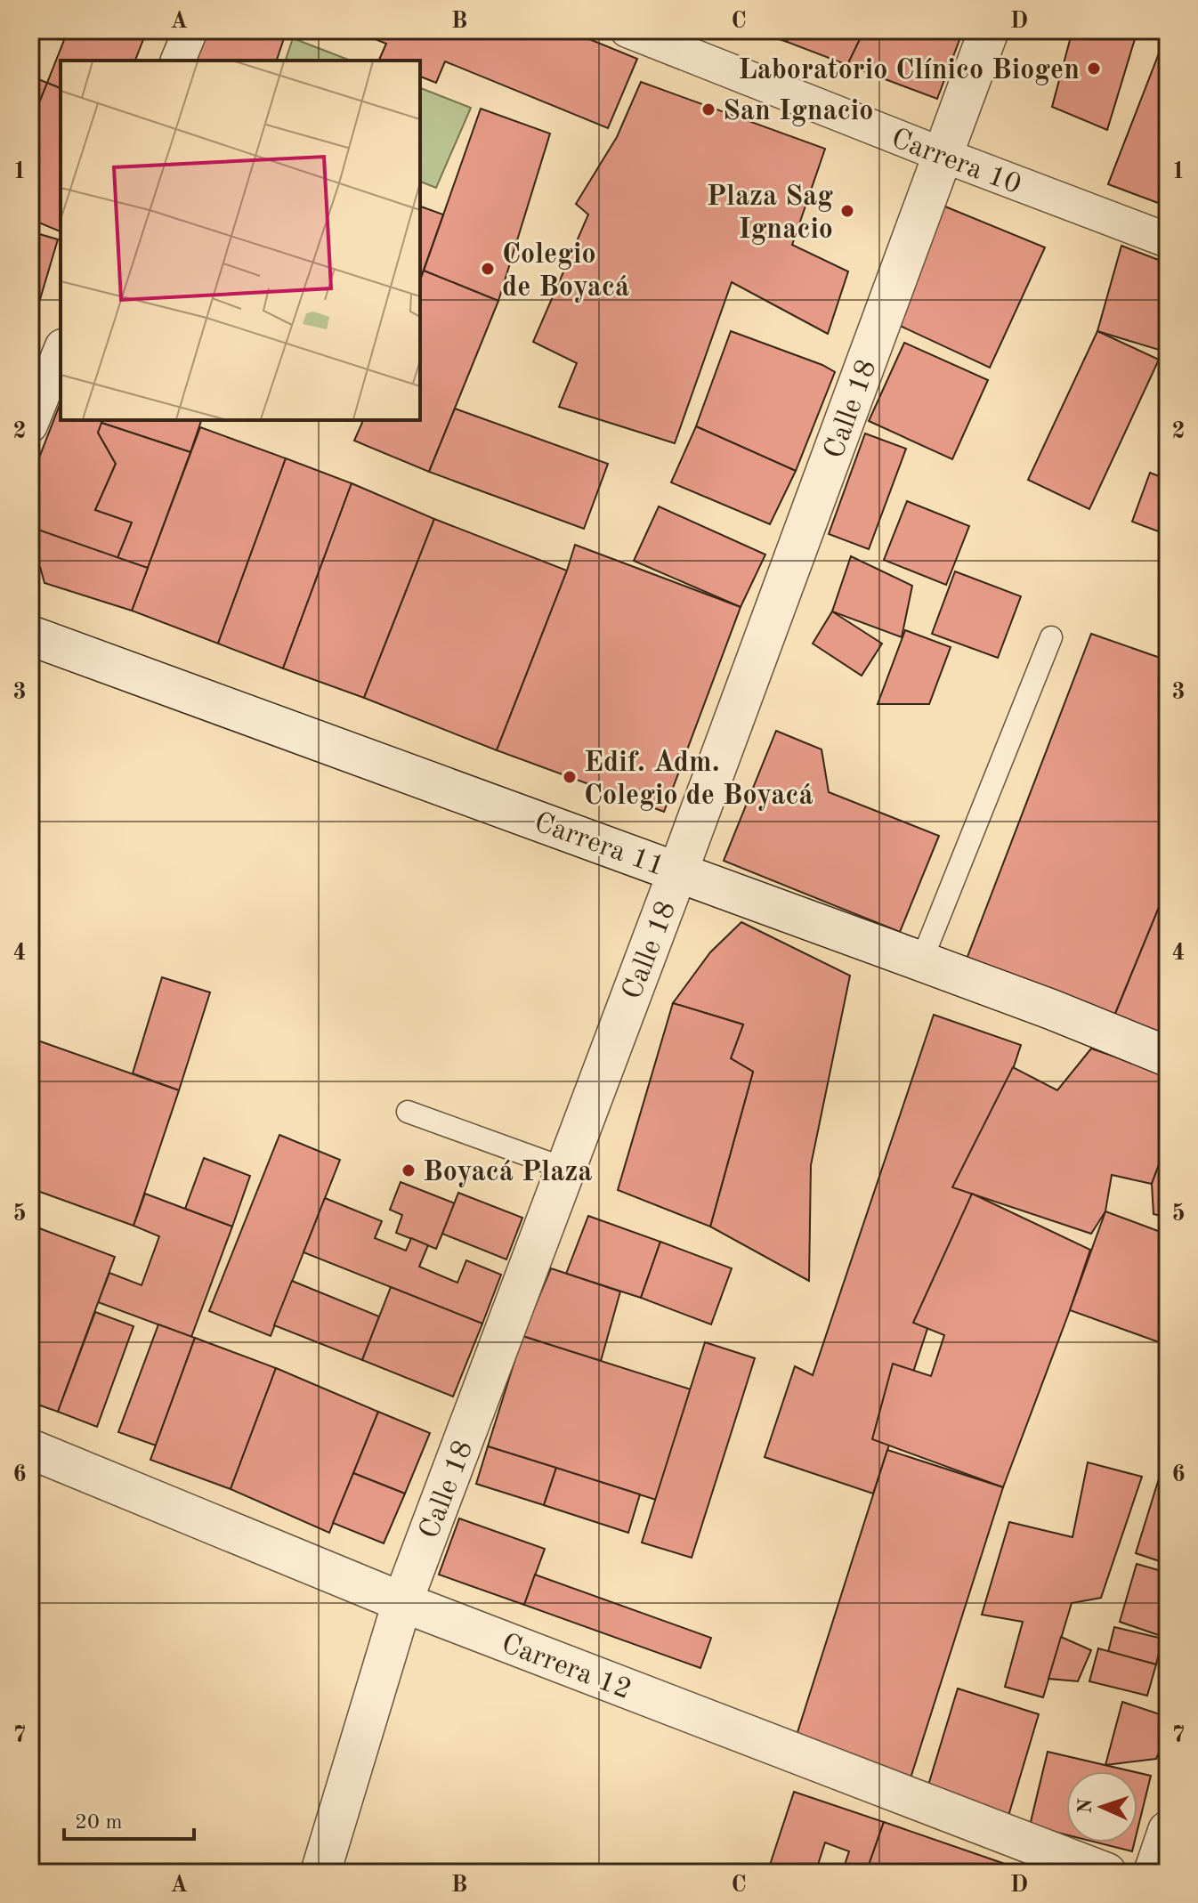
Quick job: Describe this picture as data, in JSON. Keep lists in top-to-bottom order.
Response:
{
  "streets": {
    "street": [
      "Carrera 10",
      "Calle 18",
      "Carrera 11",
      "Carrera 12"
    ]
  },
  "crossings": [
    ["Carrera 10", "Calle 18"],
    ["Calle 18", "Carrera 11"],
    ["Calle 18", "Carrera 12"]
  ],
  "places": [
    "Laboratorio Clínico Biogen",
    "San Ignacio",
    "Plaza Sag Ignacio",
    "Colegio de Boyacá",
    "Edif. Adm. Colegio de Boyacá",
    "Boyacá Plaza"
  ],
  "scale_bar": "20 m",
  "north": "left",
  "grid": {
    "columns": [
      "A",
      "B",
      "C",
      "D"
    ],
    "rows": [
      "1",
      "2",
      "3",
      "4",
      "5",
      "6",
      "7"
    ]
  }
}
